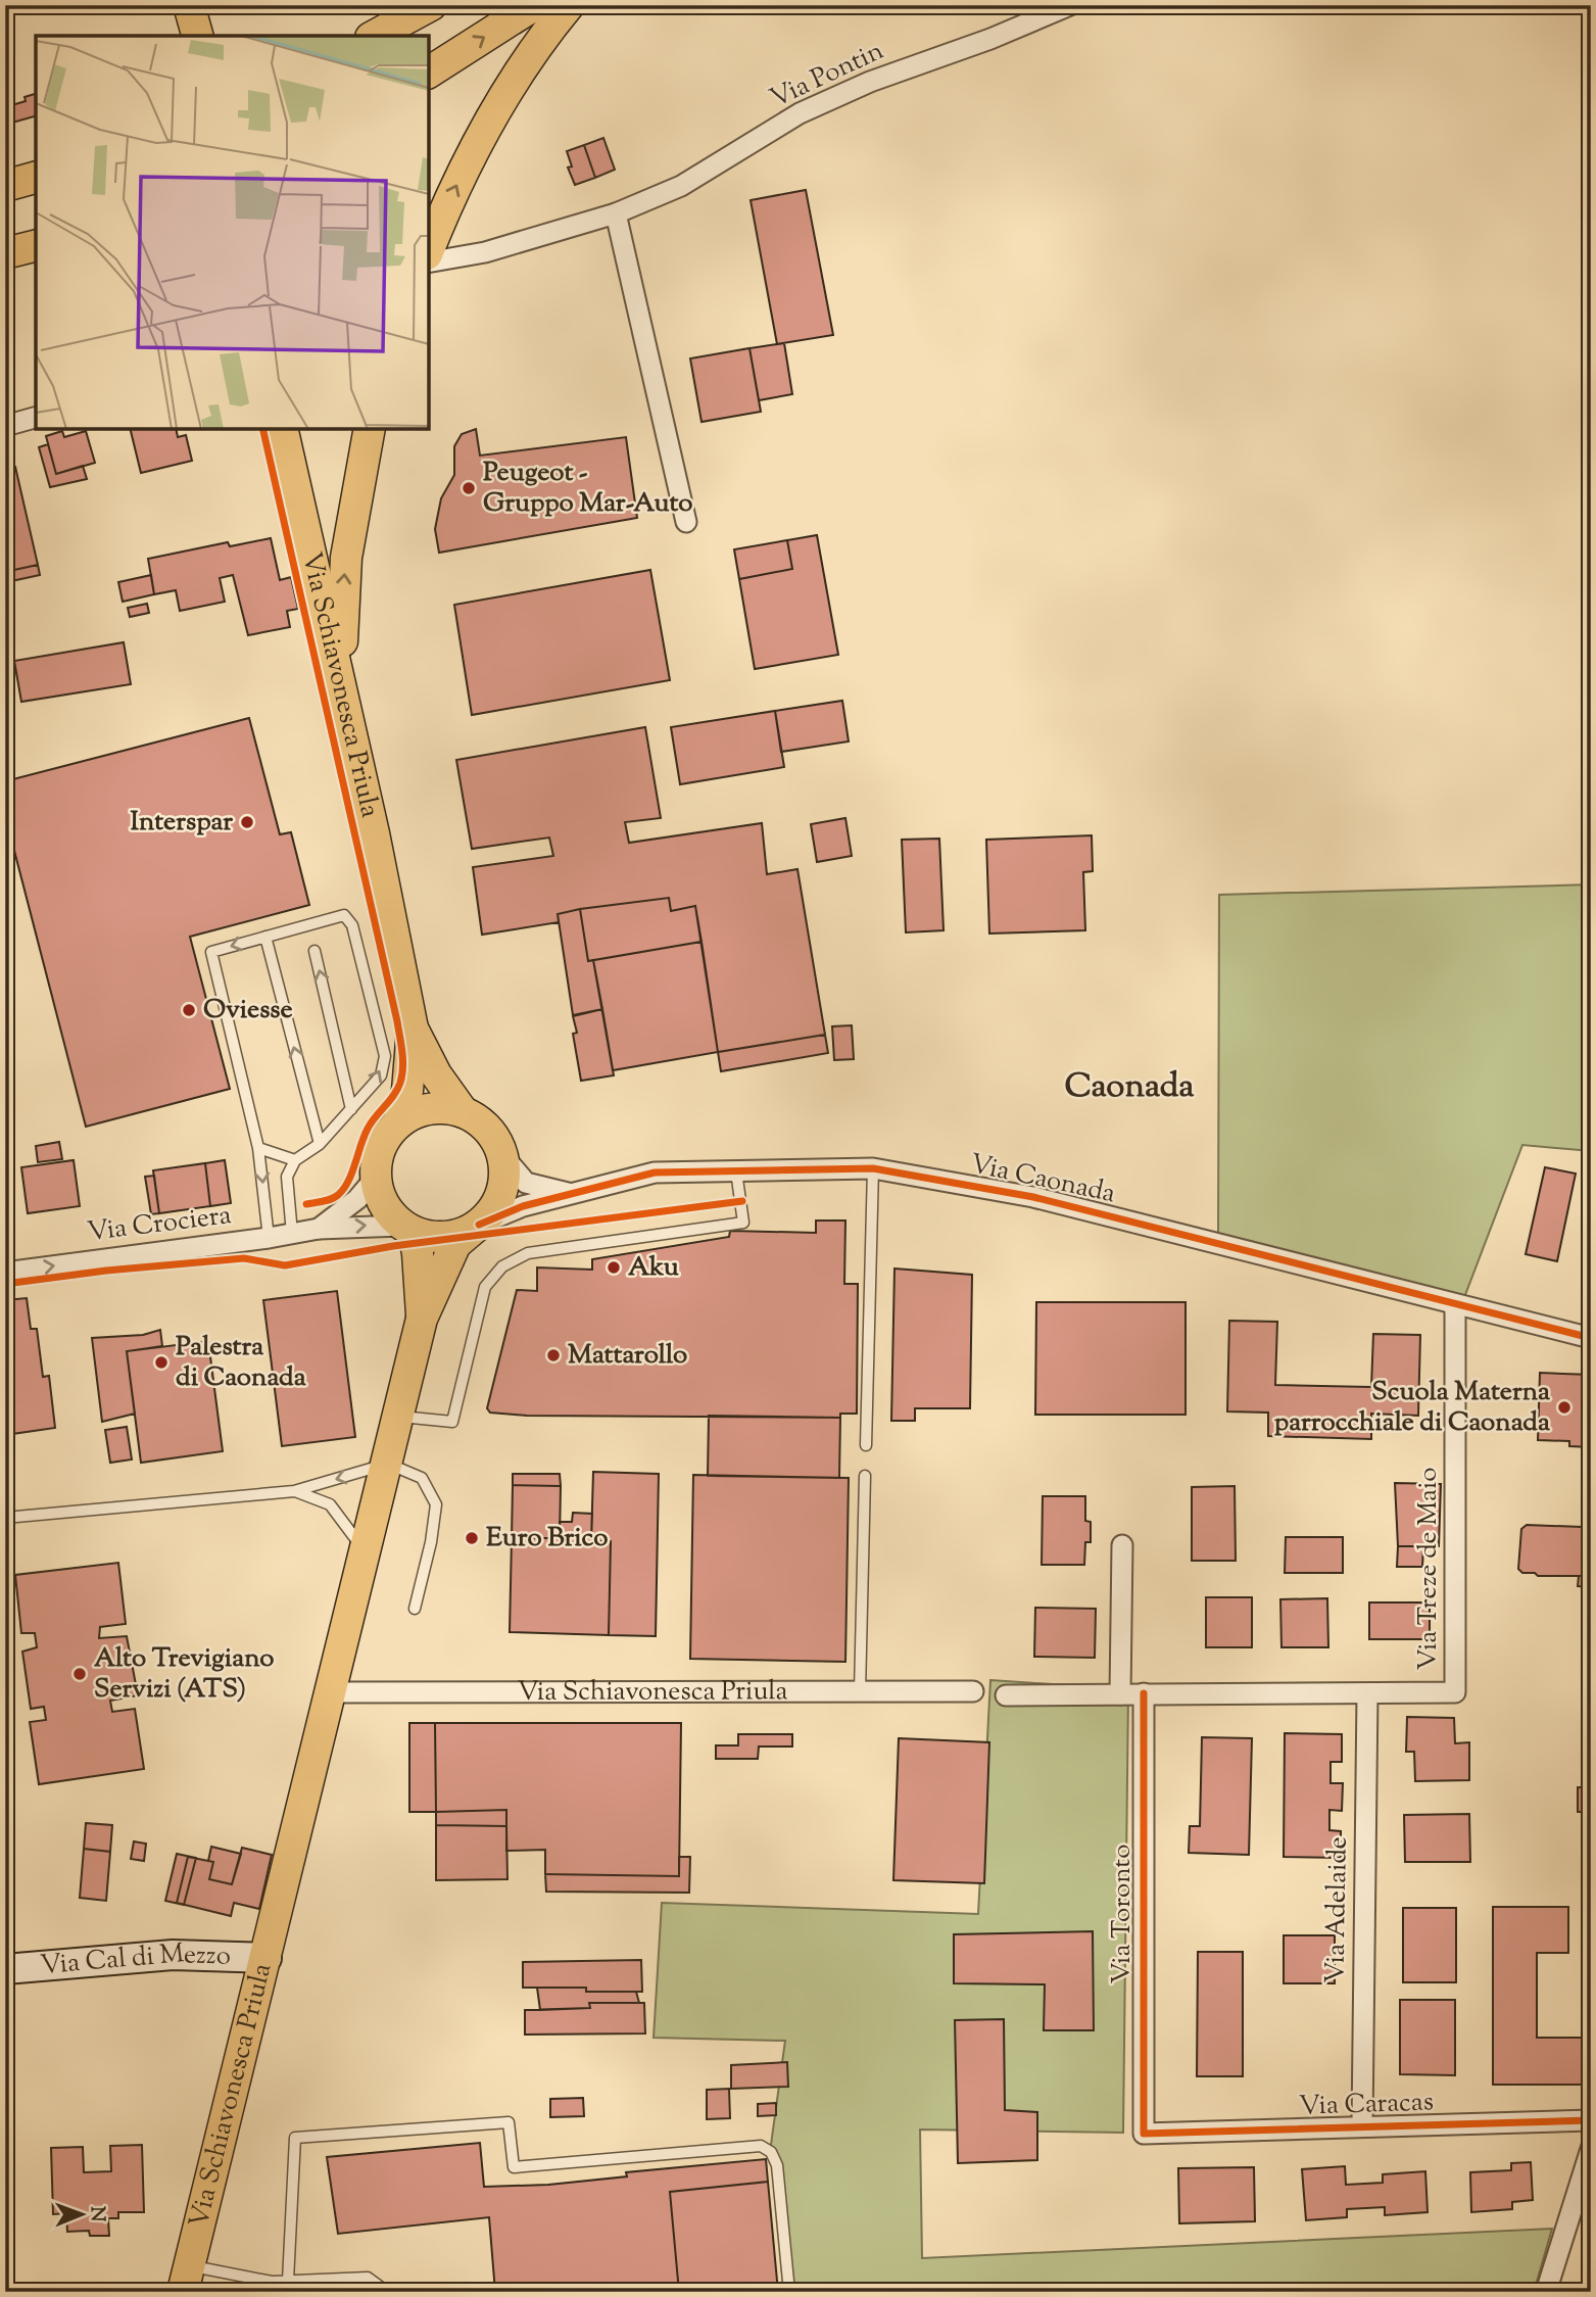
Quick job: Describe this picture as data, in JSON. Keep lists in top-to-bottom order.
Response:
{
  "streets": {
    "main road": ["Via Schiavonesca Priula"],
    "street": [
      "Via Pontin",
      "Via Caonada",
      "Via Crociera",
      "Via Treze de Maio",
      "Via Adelaide",
      "Via Toronto",
      "Via Cal di Mezzo",
      "Via Caracas"
    ]
  },
  "crossings": [
    ["Via Schiavonesca Priula", "Via Caonada"],
    ["Via Schiavonesca Priula", "Via Crociera"],
    ["Via Schiavonesca Priula", "Via Cal di Mezzo"],
    ["Via Caonada", "Via Crociera"],
    ["Via Caonada", "Via Treze de Maio"],
    ["Via Treze de Maio", "Via Adelaide"],
    ["Via Treze de Maio", "Via Toronto"],
    ["Via Adelaide", "Via Caracas"],
    ["Via Toronto", "Via Caracas"]
  ],
  "one_way": ["Via Crociera"],
  "districts": ["Caonada"],
  "places": [
    "Peugeot - Gruppo Mar-Auto",
    "Interspar",
    "Oviesse",
    "Aku",
    "Mattarollo",
    "Palestra di Caonada",
    "Scuola Materna parrocchiale di Caonada",
    "Euro Brico",
    "Alto Trevigiano Servizi (ATS)"
  ],
  "north": "right"
}
